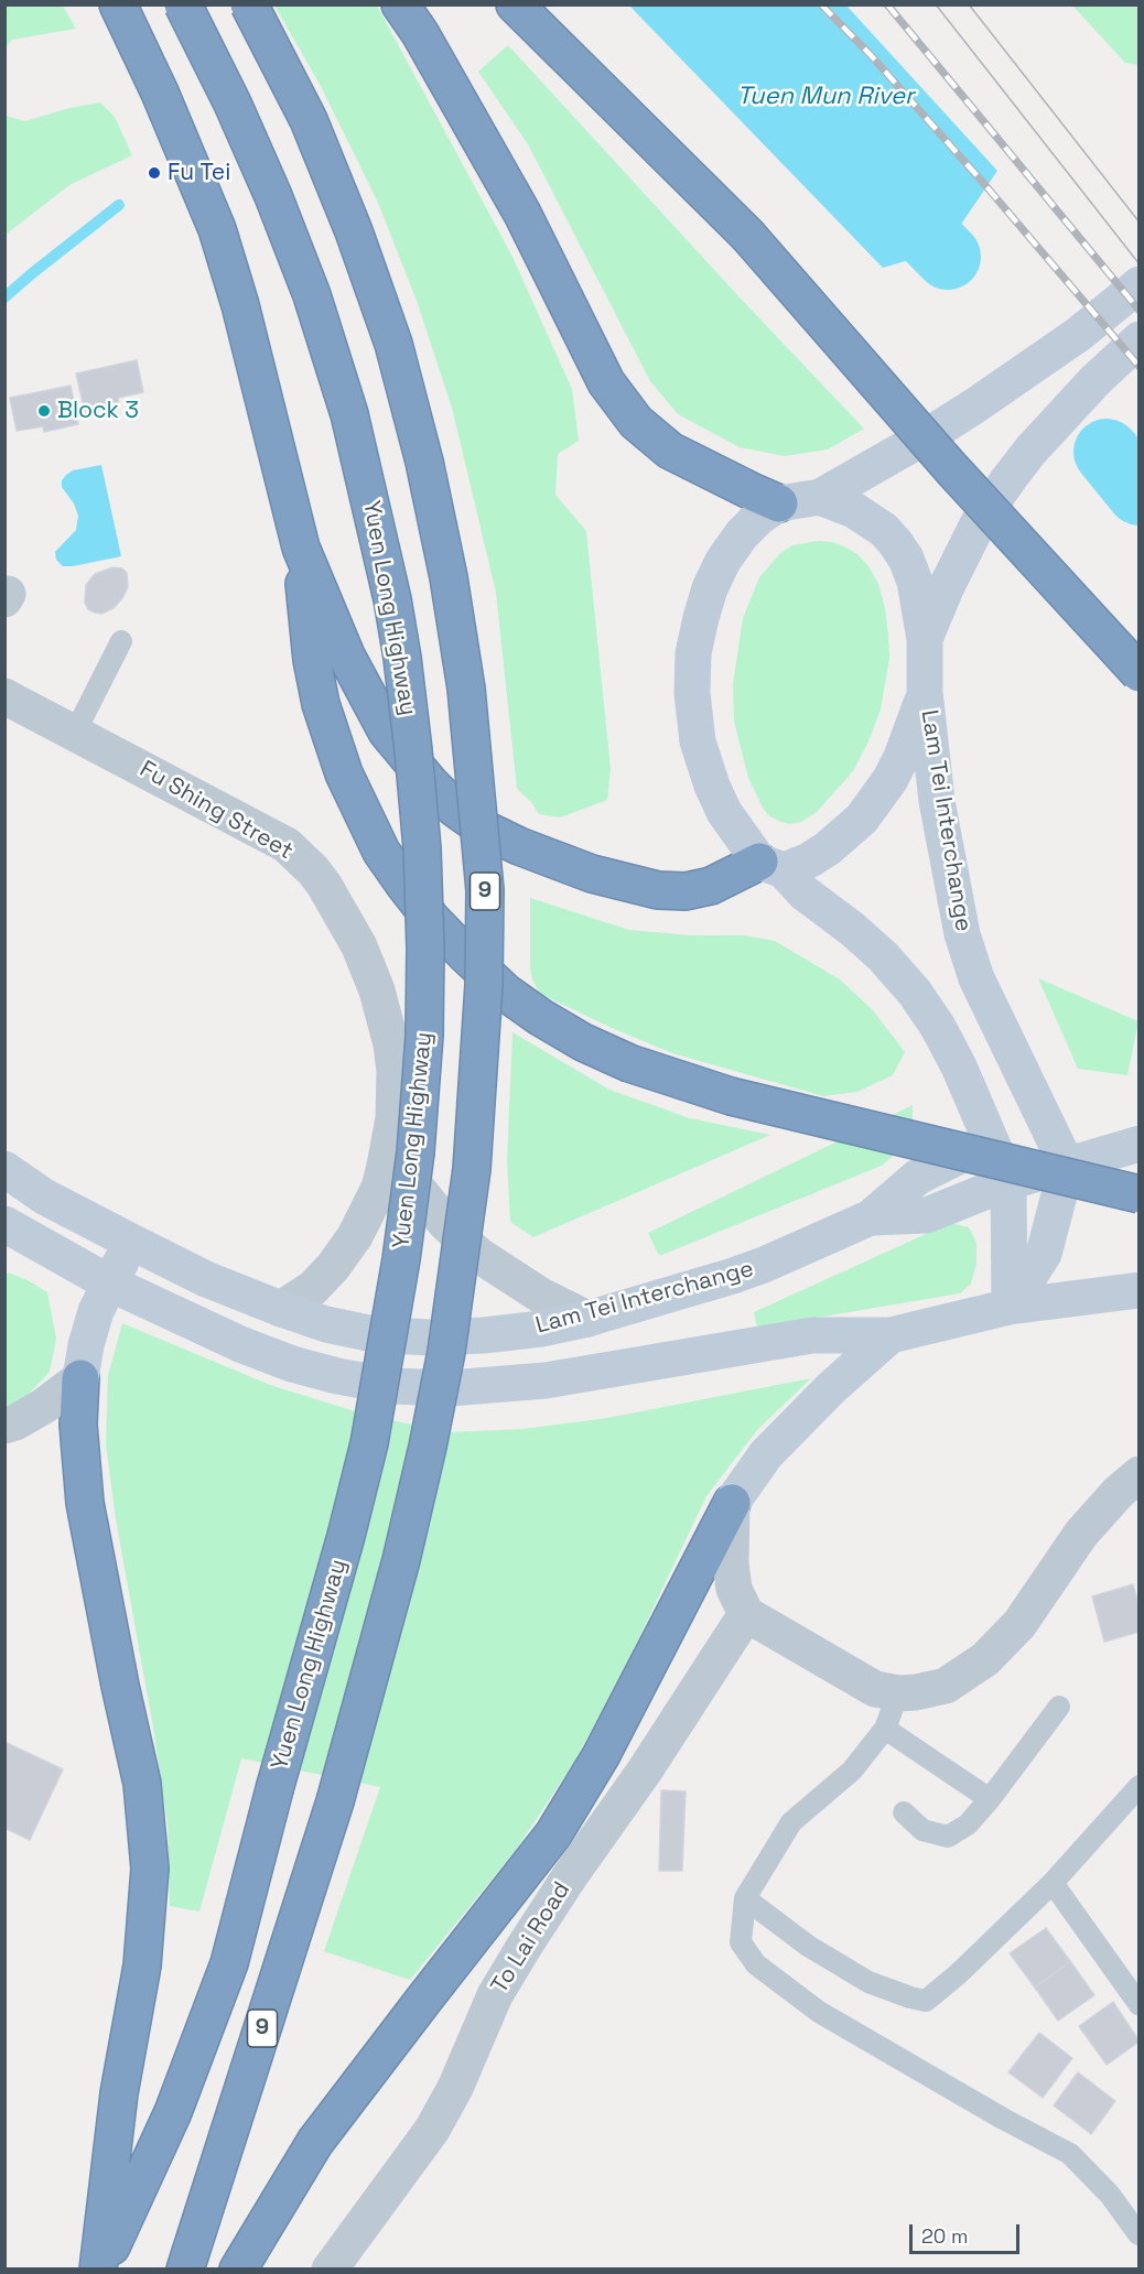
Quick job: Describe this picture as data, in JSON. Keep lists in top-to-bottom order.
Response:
{
  "streets": {
    "highway": ["Yuen Long Highway", "9"],
    "main road": ["Lam Tei Interchange"],
    "street": ["Fu Shing Street", "To Lai Road"]
  },
  "crossings": [
    ["Yuen Long Highway", "9"],
    ["Fu Shing Street", "Lam Tei Interchange"]
  ],
  "water": ["Tuen Mun River"],
  "places": ["Fu Tei", "Block 3"],
  "scale_bar": "20 m"
}
